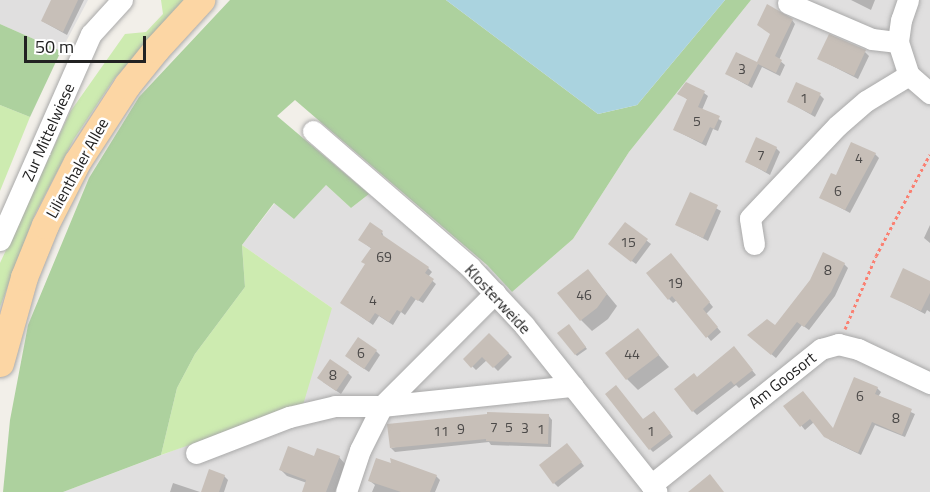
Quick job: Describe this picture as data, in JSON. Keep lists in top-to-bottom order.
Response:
{
  "streets": {
    "main road": ["Lilienthaler Allee"],
    "street": ["Zur Mittelwiese", "Klosterweide", "Am Goosort"]
  },
  "crossings": [
    ["Klosterweide", "Am Goosort"]
  ],
  "house_numbers": [
    "3",
    "1",
    "5",
    "7",
    "4",
    "6",
    "15",
    "69",
    "8",
    "19",
    "46",
    "4",
    "6",
    "44",
    "8",
    "6",
    "8",
    "7",
    "5",
    "3",
    "9",
    "1",
    "11",
    "1"
  ],
  "scale_bar": "50 m"
}
